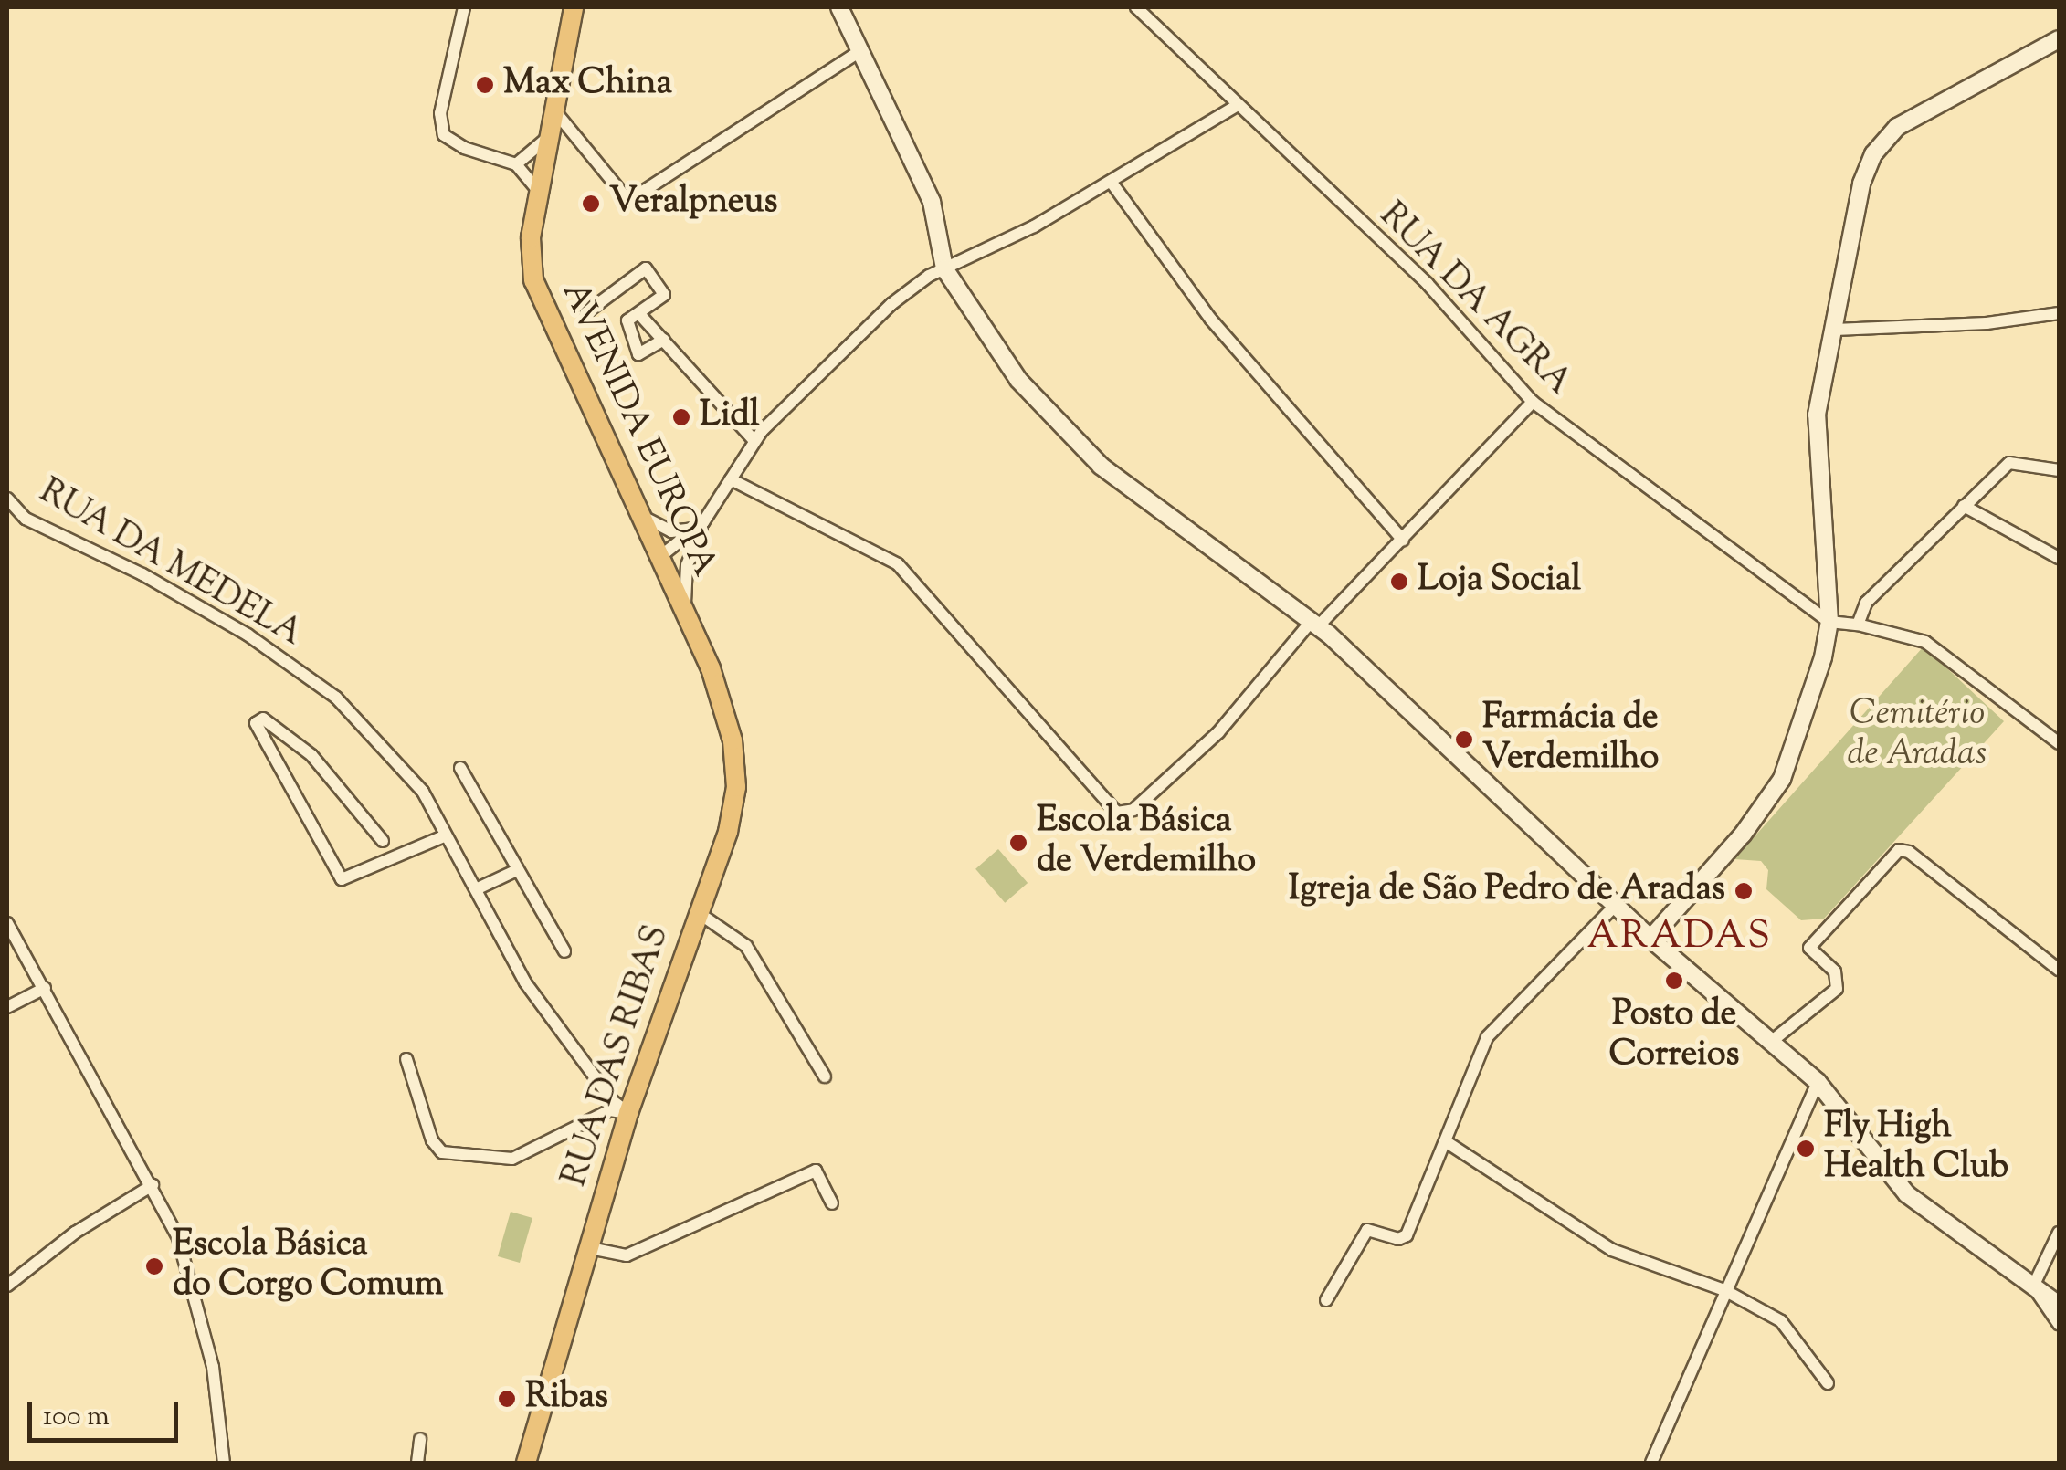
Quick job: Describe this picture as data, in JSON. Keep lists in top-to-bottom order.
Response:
{
  "streets": {
    "main road": ["AVENIDA EUROPA", "RUA DAS RIBAS"],
    "street": ["RUA DA AGRA", "RUA DA MEDELA"]
  },
  "crossings": [
    ["AVENIDA EUROPA", "RUA DAS RIBAS"],
    ["RUA DA MEDELA", "RUA DAS RIBAS"]
  ],
  "districts": ["ARADAS"],
  "parks": ["Cemitério de Aradas"],
  "places": [
    "Max China",
    "Veralpneus",
    "Lidl",
    "Loja Social",
    "Farmácia de Verdemilho",
    "Escola Básica de Verdemilho",
    "Igreja de São Pedro de Aradas",
    "Posto de Correios",
    "Fly High Health Club",
    "Escola Básica do Corgo Comum",
    "Ribas"
  ],
  "scale_bar": "100 m"
}
